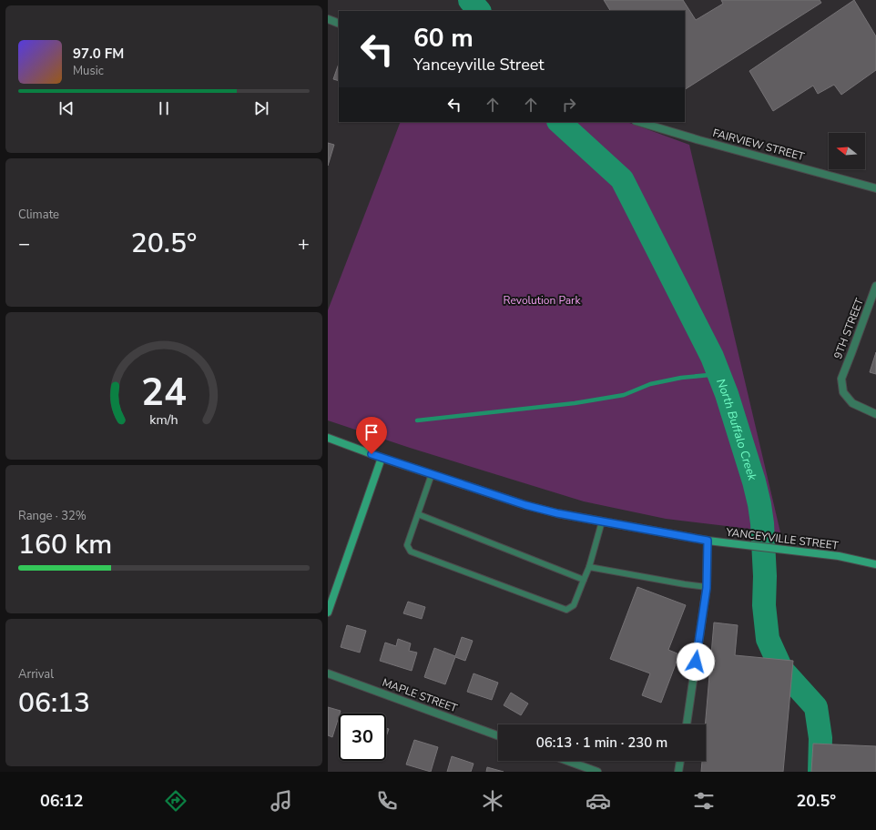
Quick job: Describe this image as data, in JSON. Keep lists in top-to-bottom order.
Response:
{
  "streets": {
    "main road": ["YANCEYVILLE STREET"],
    "street": ["FAIRVIEW STREET", "9TH STREET", "MAPLE STREET"]
  },
  "water": ["North Buffalo Creek"],
  "parks": ["Revolution Park"],
  "north": "left",
  "page": {
    "turn": ["60 m", "Yanceyville Street"],
    "song": ["97.0 FM", "Music"],
    "tile": [
      "Climate",
      ["Range · 32%", "160 km"],
      ["Arrival", "06:13"]
    ],
    "heat": ["−", "20.5°", "+"],
    "limit": "30",
    "trip": "06:13 · 1 min · 230 m",
    "tabs": ["06:12", "20.5°"],
    "gauge": ["24", "km/h"]
  }
}
